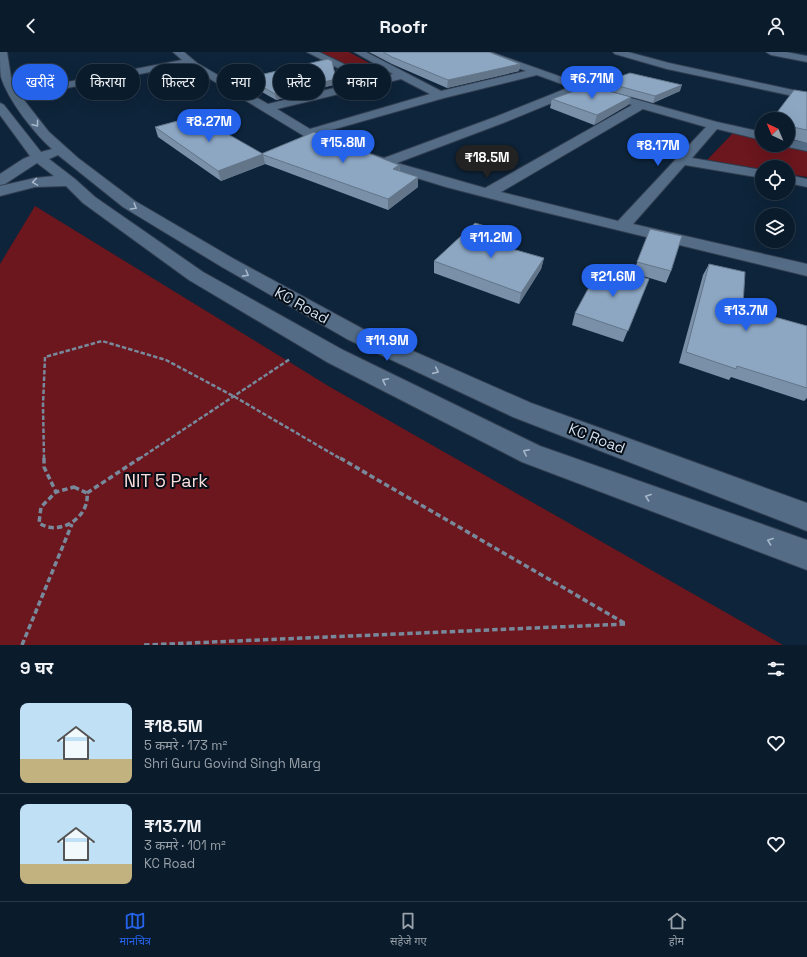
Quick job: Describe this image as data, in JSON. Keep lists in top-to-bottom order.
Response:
{
  "streets": {
    "street": ["KC Road"]
  },
  "parks": ["NIT 5 Park"],
  "north": "top left",
  "page": {
    "header": "Roofr",
    "chip": [
      "खरीदें",
      "किराया",
      "फ़िल्टर",
      "नया",
      "फ़्लैट",
      "मकान"
    ],
    "price": [
      "₹6.71M",
      "₹8.27M",
      "₹15.8M",
      "₹8.17M",
      "₹18.5M",
      "₹11.2M",
      "₹21.6M",
      "₹13.7M",
      "₹11.9M"
    ],
    "heading": "9 घर",
    "list": [
      {
        "name": "₹18.5M",
        "note": "5 कमरे · 173 m² · Shri Guru Govind Singh Marg"
      },
      {
        "name": "₹13.7M",
        "note": "3 कमरे · 101 m² · KC Road"
      }
    ],
    "tabs": ["मानचित्र", "सहेजे गए", "होम"]
  }
}
